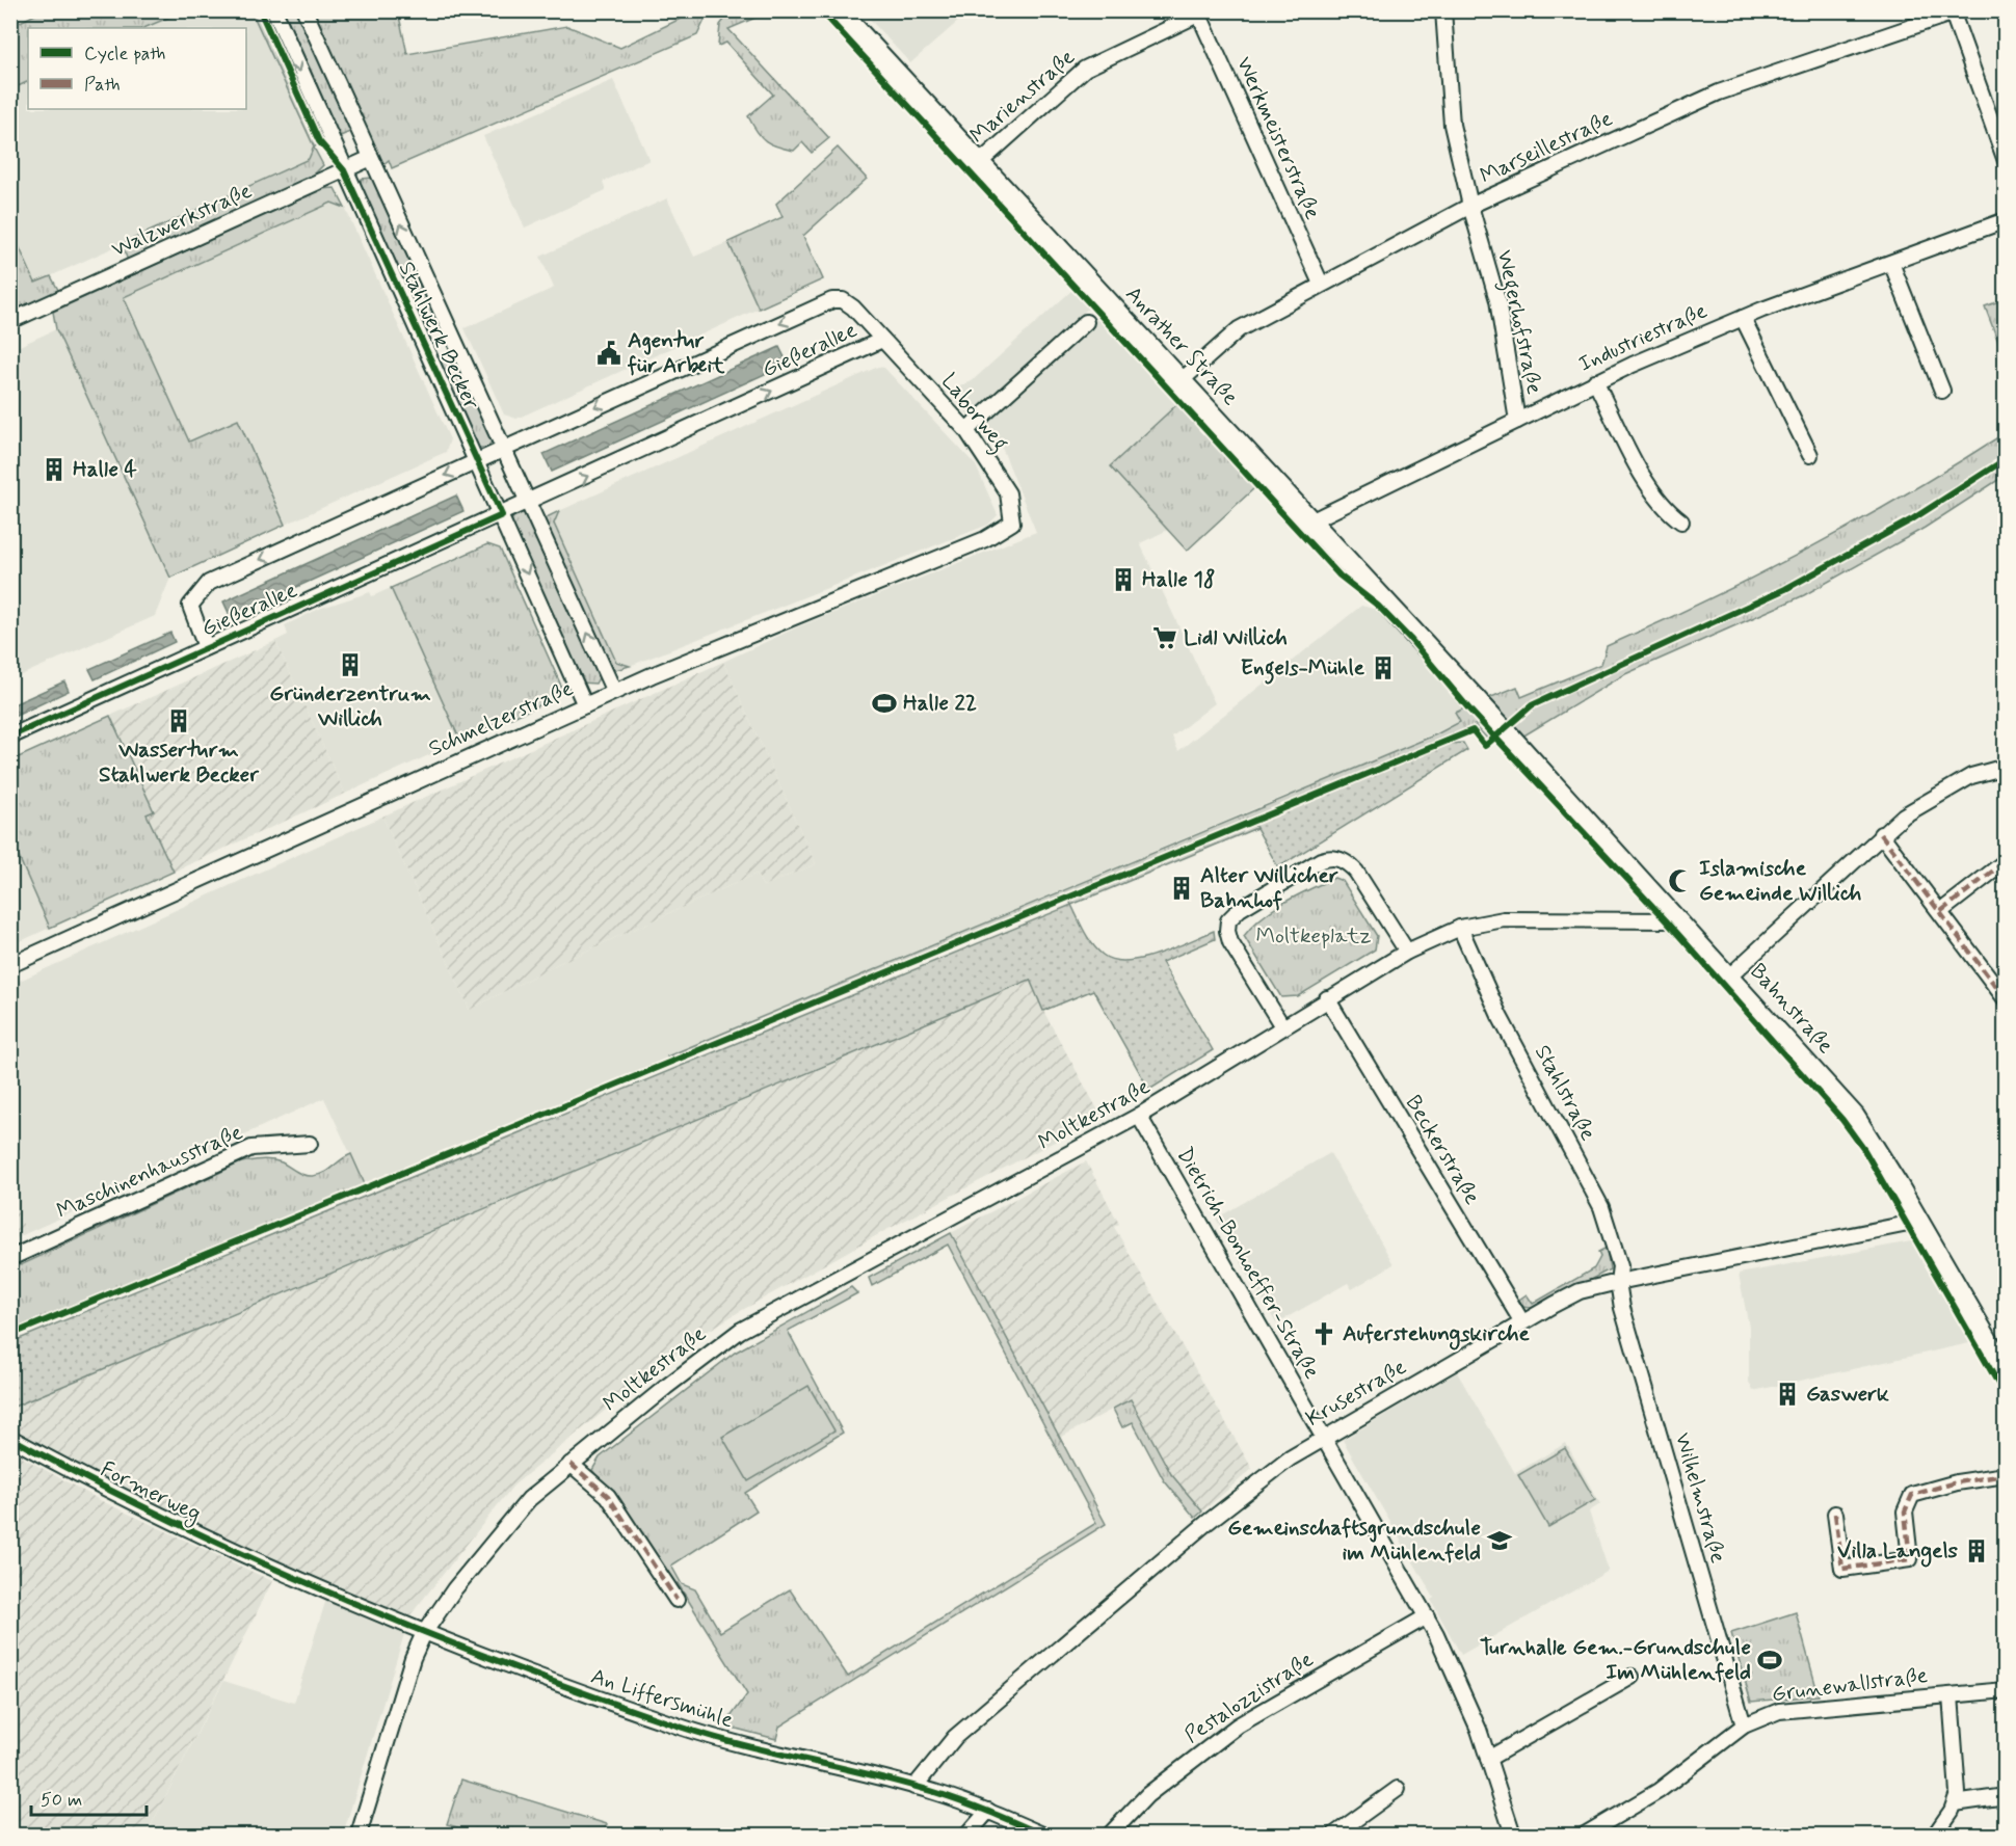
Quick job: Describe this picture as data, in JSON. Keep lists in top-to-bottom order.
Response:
{
  "streets": {
    "street": [
      "Marienstraße",
      "Werkmeisterstraße",
      "Marseillestraße",
      "Walzwerkstraße",
      "Wegerhofstraße",
      "Stahlwerk Becker",
      "Industriestraße",
      "Anrather Straße",
      "Gießerallee",
      "Laborweg",
      "Schmelzerstraße",
      "Bahnstraße",
      "Stahlstraße",
      "Moltkestraße",
      "Beckerstraße",
      "Maschinenhausstraße",
      "Dietrich-Bonhoeffer-Straße",
      "Krusestraße",
      "Formerweg",
      "Wilhelmstraße",
      "Grunewallstraße",
      "Pestalozzistraße",
      "An Liffersmühle"
    ]
  },
  "crossings": [
    ["Marienstraße", "Werkmeisterstraße"],
    ["Marienstraße", "Anrather Straße"],
    ["Werkmeisterstraße", "Marseillestraße"],
    ["Marseillestraße", "Wegerhofstraße"],
    ["Marseillestraße", "Anrather Straße"],
    ["Walzwerkstraße", "Stahlwerk Becker"],
    ["Wegerhofstraße", "Industriestraße"],
    ["Stahlwerk Becker", "Gießerallee"],
    ["Stahlwerk Becker", "Schmelzerstraße"],
    ["Industriestraße", "Anrather Straße"],
    ["Anrather Straße", "Bahnstraße"],
    ["Gießerallee", "Laborweg"],
    ["Laborweg", "Schmelzerstraße"],
    ["Bahnstraße", "Moltkestraße"],
    ["Bahnstraße", "Krusestraße"],
    ["Stahlstraße", "Moltkestraße"],
    ["Stahlstraße", "Krusestraße"],
    ["Stahlstraße", "Wilhelmstraße"],
    ["Moltkestraße", "Beckerstraße"],
    ["Moltkestraße", "Dietrich-Bonhoeffer-Straße"],
    ["Moltkestraße", "An Liffersmühle"],
    ["Beckerstraße", "Krusestraße"],
    ["Dietrich-Bonhoeffer-Straße", "Krusestraße"],
    ["Dietrich-Bonhoeffer-Straße", "Pestalozzistraße"],
    ["Krusestraße", "Wilhelmstraße"],
    ["Krusestraße", "An Liffersmühle"],
    ["Formerweg", "An Liffersmühle"],
    ["Wilhelmstraße", "Grunewallstraße"]
  ],
  "parks": ["Moltkeplatz"],
  "places": {
    "public building": ["Agentur für Arbeit"],
    "building": [
      "Halle 4",
      "Halle 18",
      "Gründerzentrum Willich",
      "Engels-Mühle",
      "Wasserturm Stahlwerk Becker",
      "Alter Willicher Bahnhof",
      "Gaswerk",
      "Villa Langels"
    ],
    "supermarket": ["Lidl Willich"],
    "sports": ["Halle 22", "Turnhalle Gem.-Grundschule Im Mühlenfeld"],
    "mosque": ["Islamische Gemeinde Willich"],
    "church": ["Auferstehungskirche"],
    "school or university": ["Gemeinschaftsgrundschule im Mühlenfeld"]
  },
  "legend": ["Cycle path", "Path"],
  "scale_bar": "50 m"
}
